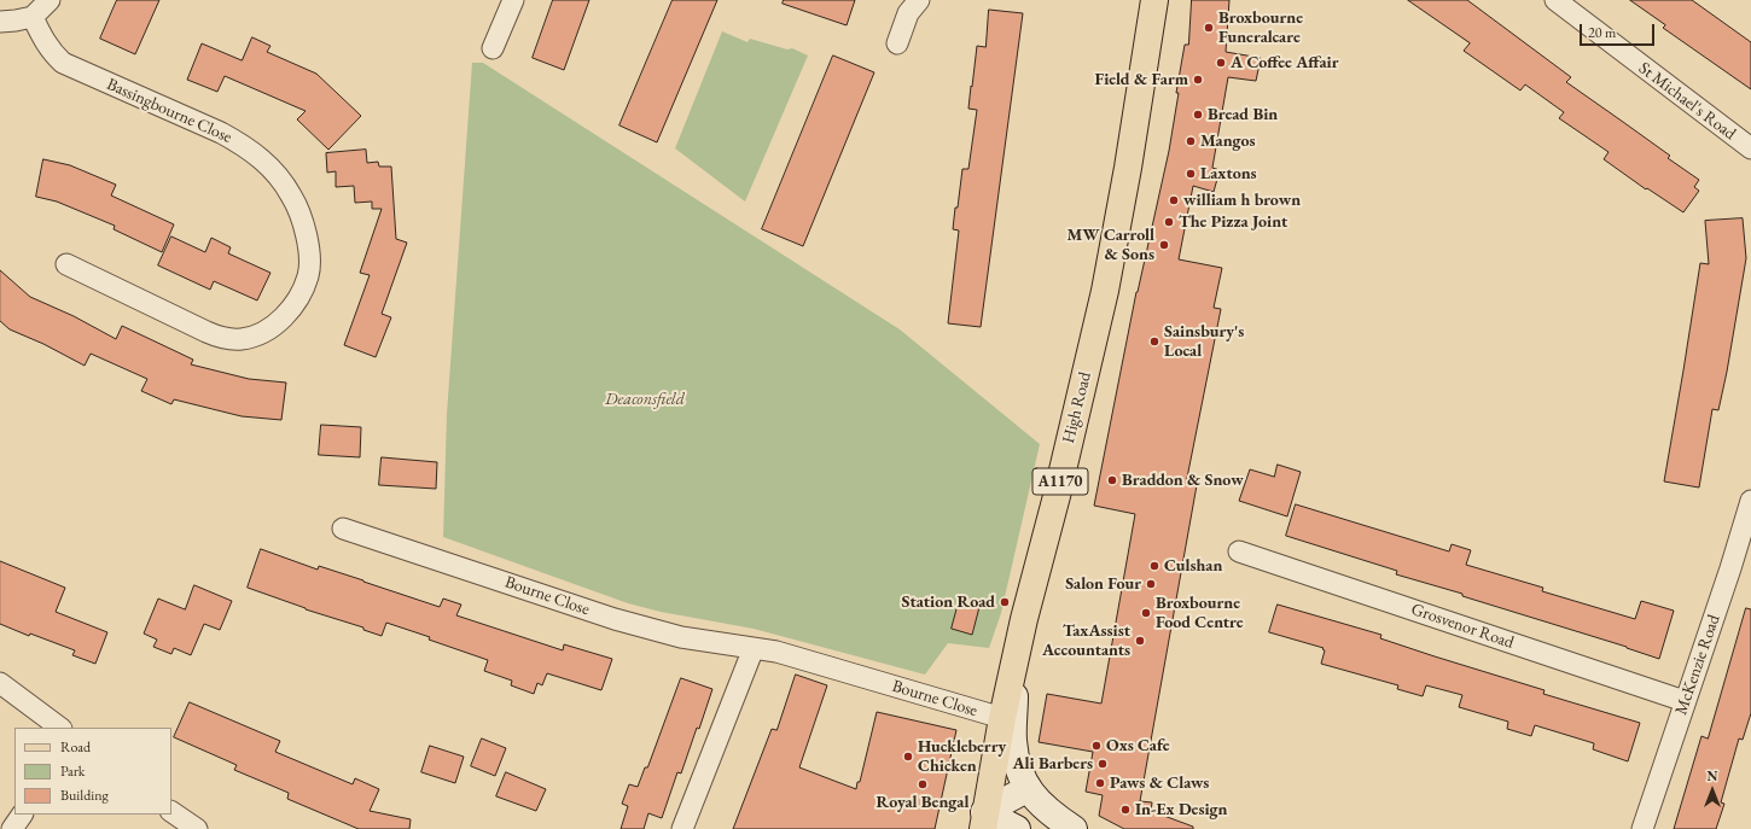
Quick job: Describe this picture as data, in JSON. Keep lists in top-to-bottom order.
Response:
{
  "streets": {
    "main road": ["High Road", "A1170"],
    "street": [
      "St Michael's Road",
      "Bassingbourne Close",
      "Bourne Close",
      "Grosvenor Road",
      "McKenzie Road"
    ]
  },
  "crossings": [
    ["High Road", "Bourne Close"],
    ["Grosvenor Road", "McKenzie Road"]
  ],
  "parks": ["Deaconsfield"],
  "places": [
    "Broxbourne Funeralcare",
    "A Coffee Affair",
    "Field & Farm",
    "Bread Bin",
    "Mangos",
    "Laxtons",
    "william h brown",
    "The Pizza Joint",
    "MW Carroll & Sons",
    "Sainsbury's Local",
    "Braddon & Snow",
    "Culshan",
    "Salon Four",
    "Station Road",
    "Broxbourne Food Centre",
    "TaxAssist Accountants",
    "Oxs Cafe",
    "Huckleberry Chicken",
    "Ali Barbers",
    "Paws & Claws",
    "Royal Bengal",
    "In-Ex Design"
  ],
  "legend": ["Road", "Park", "Building"],
  "scale_bar": "20 m",
  "north": "top"
}
